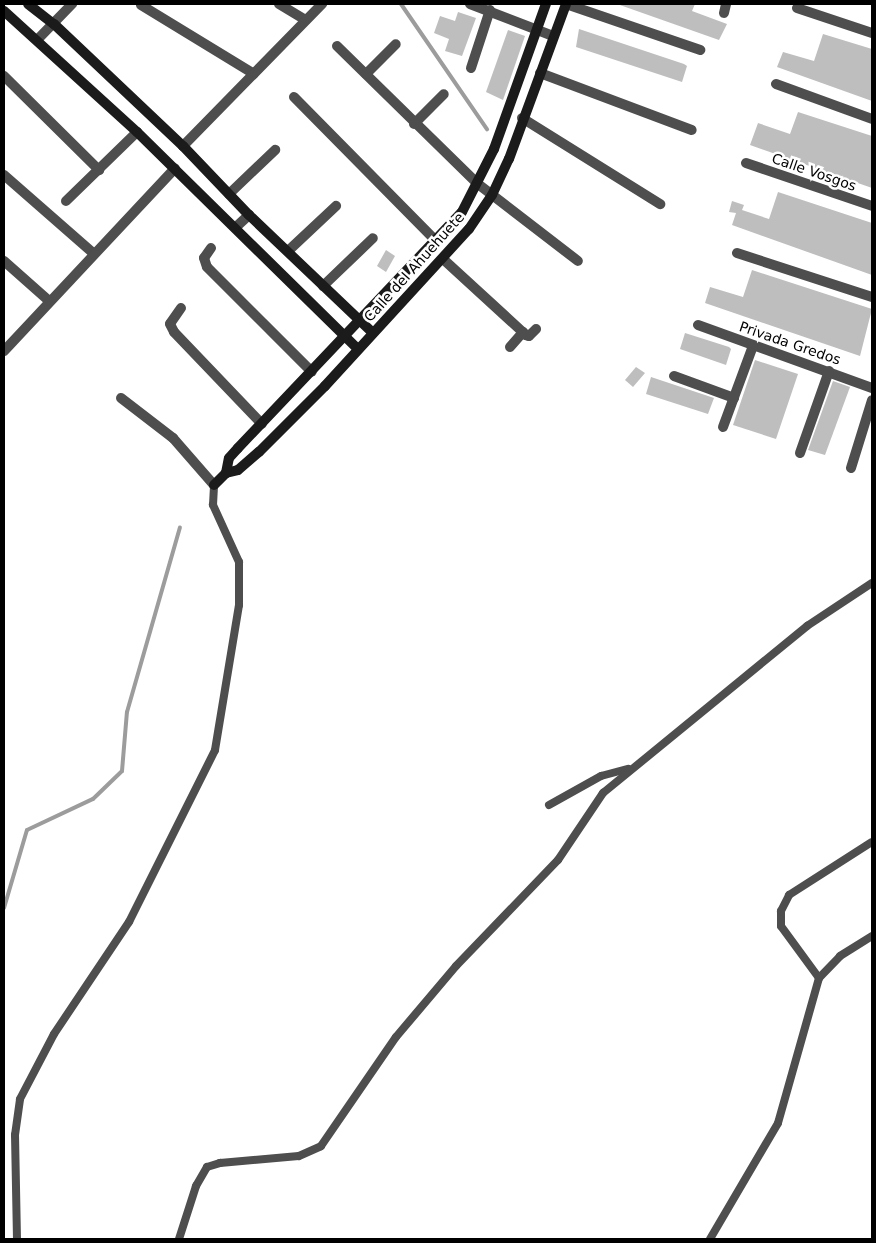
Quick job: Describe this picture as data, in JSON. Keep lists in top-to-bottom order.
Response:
{
  "streets": {
    "street": ["Calle Vosgos", "Calle del Ahuehuete", "Privada Gredos"]
  }
}
